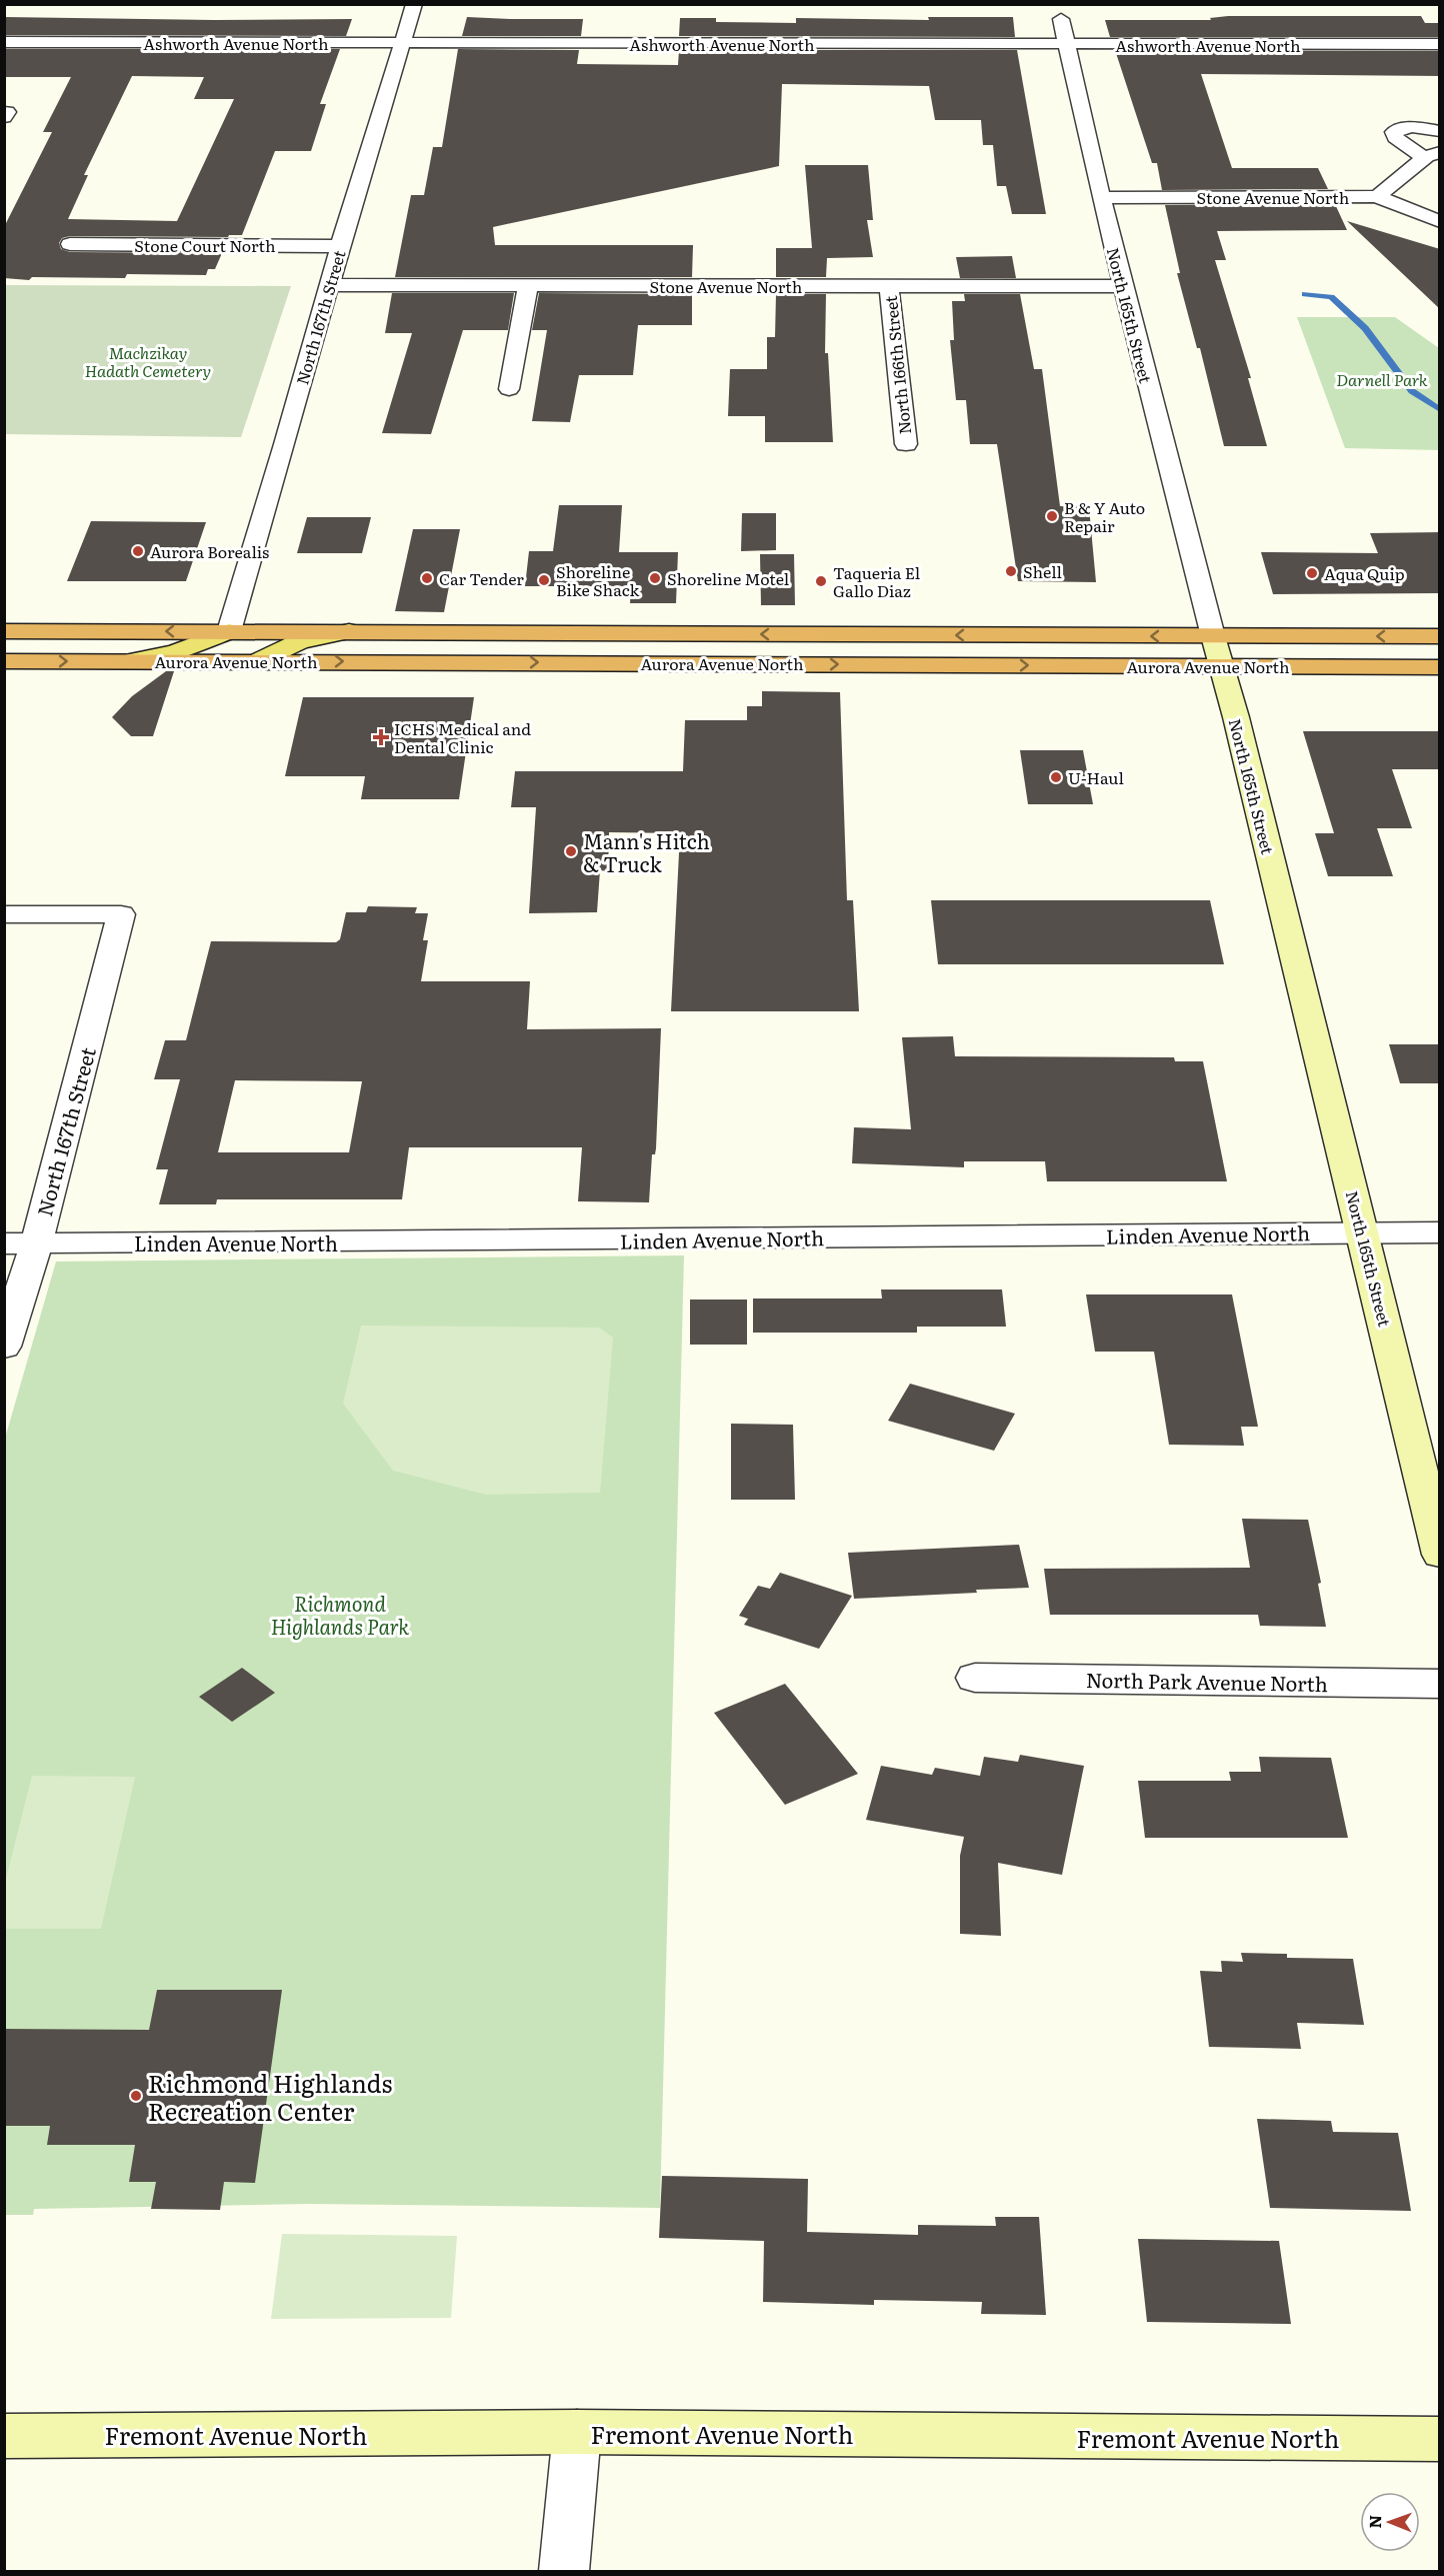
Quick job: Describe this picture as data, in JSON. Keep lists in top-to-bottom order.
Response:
{
  "streets": {
    "highway": ["Aurora Avenue North"],
    "street": [
      "Ashworth Avenue North",
      "Stone Avenue North",
      "Stone Court North",
      "North 165th Street",
      "North 167th Street",
      "North 166th Street",
      "Linden Avenue North",
      "North Park Avenue North",
      "Fremont Avenue North"
    ]
  },
  "crossings": [
    ["Ashworth Avenue North", "North 165th Street"],
    ["Ashworth Avenue North", "North 167th Street"],
    ["Stone Avenue North", "North 165th Street"],
    ["Stone Avenue North", "North 167th Street"],
    ["Stone Avenue North", "North 166th Street"],
    ["Stone Court North", "North 167th Street"],
    ["North 165th Street", "Aurora Avenue North"],
    ["North 165th Street", "Linden Avenue North"],
    ["North 167th Street", "Aurora Avenue North"],
    ["North 167th Street", "Linden Avenue North"]
  ],
  "parks": ["Machzikay Hadath Cemetery", "Darnell Park", "Richmond Highlands Park"],
  "places": {
    "other": [
      "B & Y Auto Repair",
      "Aurora Borealis",
      "Shell",
      "Aqua Quip",
      "Car Tender",
      "Shoreline Motel",
      "Shoreline Bike Shack",
      "Taqueria El Gallo Diaz",
      "U-Haul",
      "Mann's Hitch & Truck",
      "Richmond Highlands Recreation Center"
    ],
    "health": ["ICHS Medical and Dental Clinic"]
  },
  "north": "left"
}
